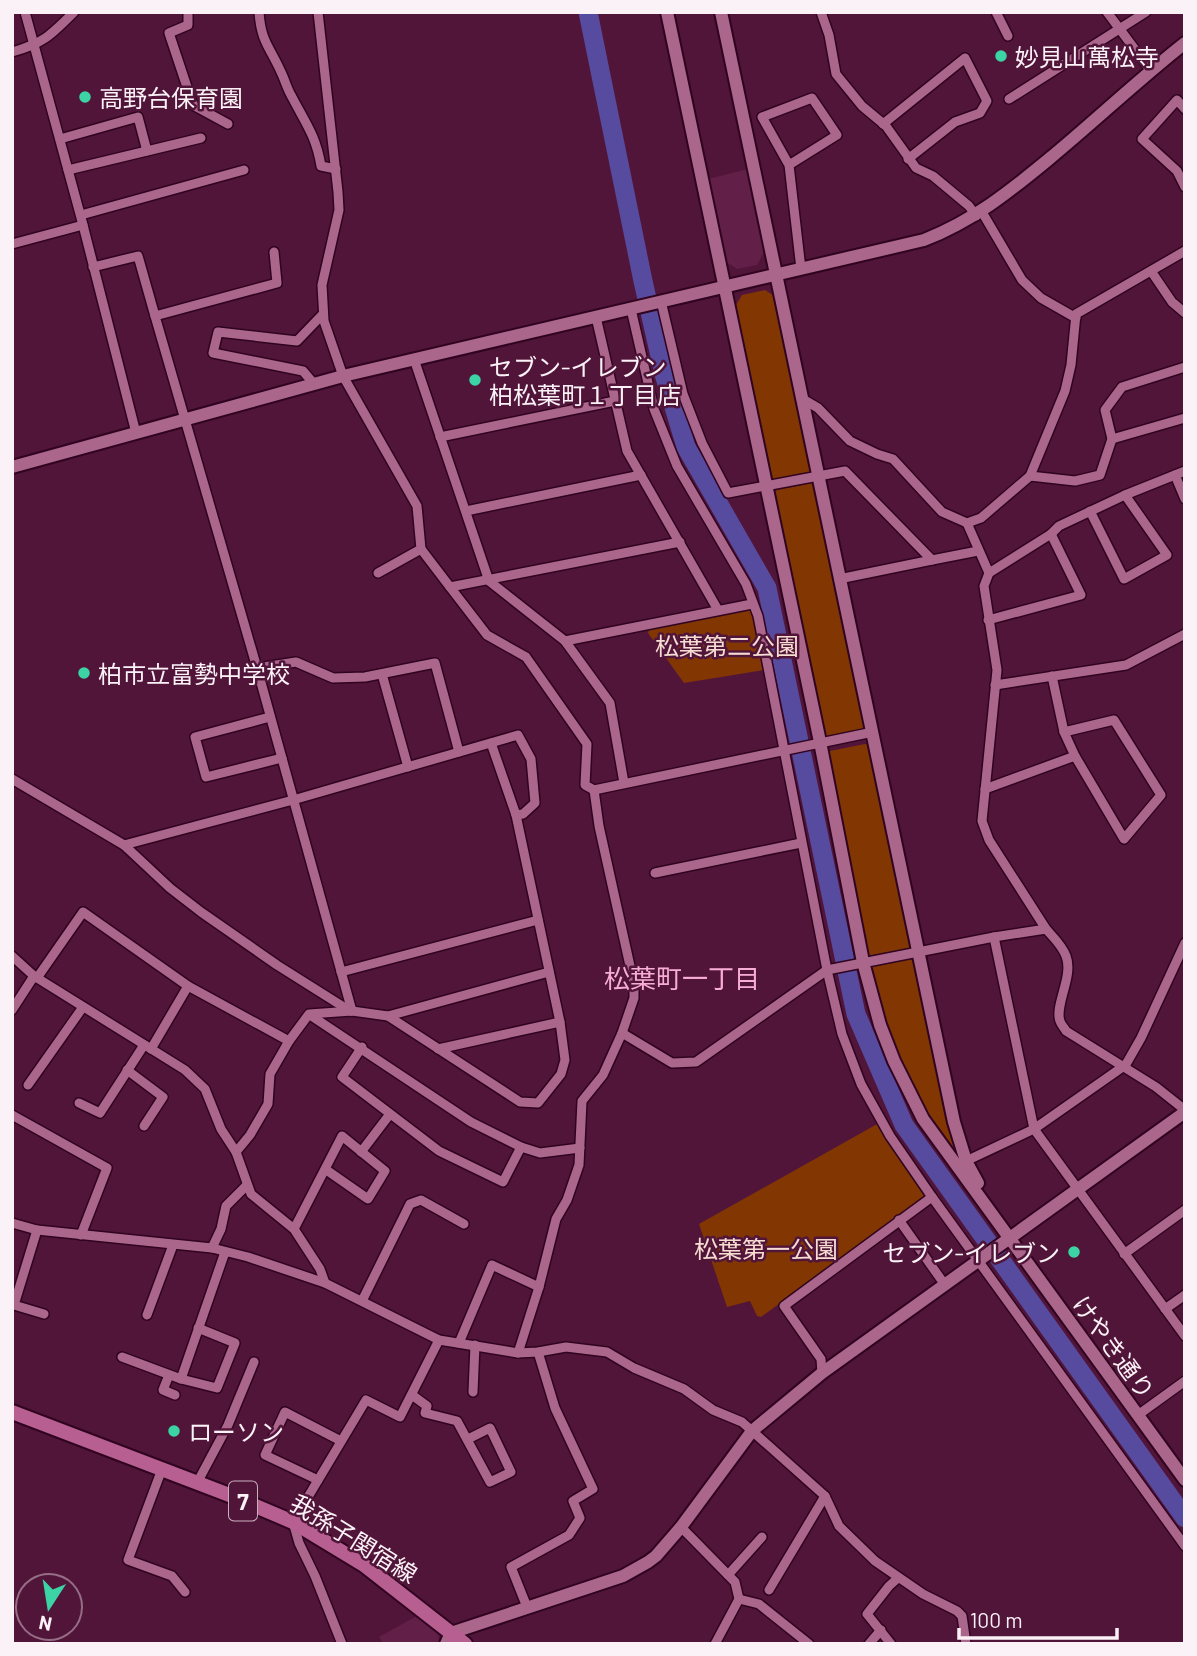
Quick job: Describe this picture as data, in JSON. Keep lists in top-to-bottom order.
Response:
{
  "streets": {
    "main road": ["7", "我孫子関宿線"],
    "street": ["けやき通り"]
  },
  "districts": ["松葉町一丁目"],
  "parks": ["松葉第二公園", "松葉第一公園"],
  "places": [
    "妙見山萬松寺",
    "高野台保育園",
    "セブン-イレブン 柏松葉町１丁目店",
    "柏市立富勢中学校",
    "セブン-イレブン",
    "ローソン"
  ],
  "scale_bar": "100 m",
  "north": "bottom"
}
